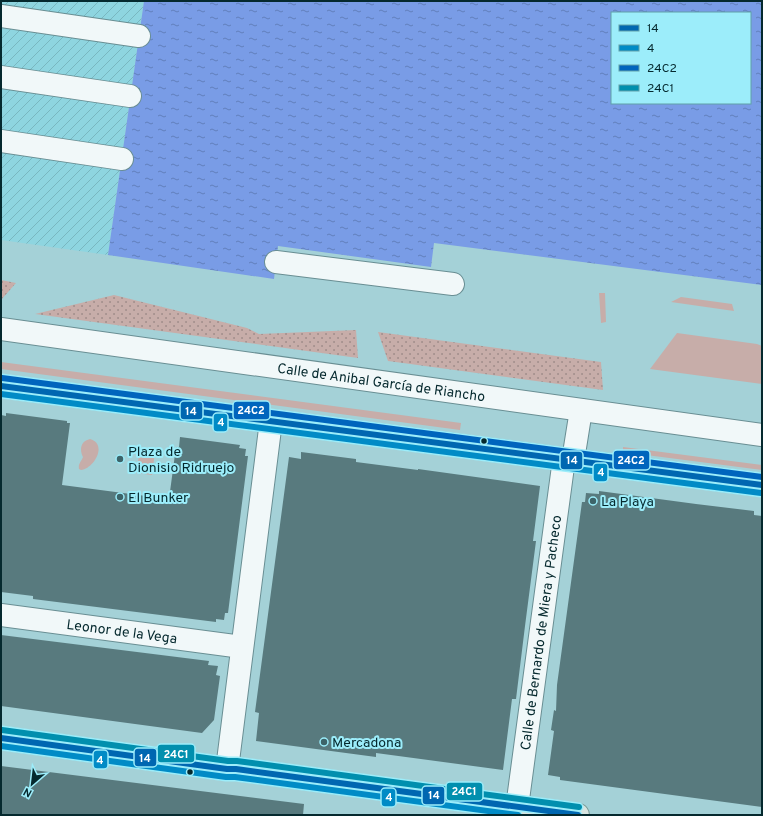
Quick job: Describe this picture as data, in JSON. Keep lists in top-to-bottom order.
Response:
{
  "streets": {
    "street": ["Calle de Anibal García de Riancho", "Leonor de la Vega", "Calle de Bernardo de Miera y Pacheco"]
  },
  "crossings": [
    ["Calle de Anibal García de Riancho", "Calle de Bernardo de Miera y Pacheco"]
  ],
  "places": [
    "Plaza de Dionisio Ridruejo",
    "El Bunker",
    "La Playa",
    "Mercadona"
  ],
  "lines": [
    "transit line 24C2",
    "transit line 14",
    "transit line 4",
    "transit line 24C1"
  ],
  "legend": [
    "14",
    "4",
    "24C2",
    "24C1"
  ],
  "north": "bottom left"
}
